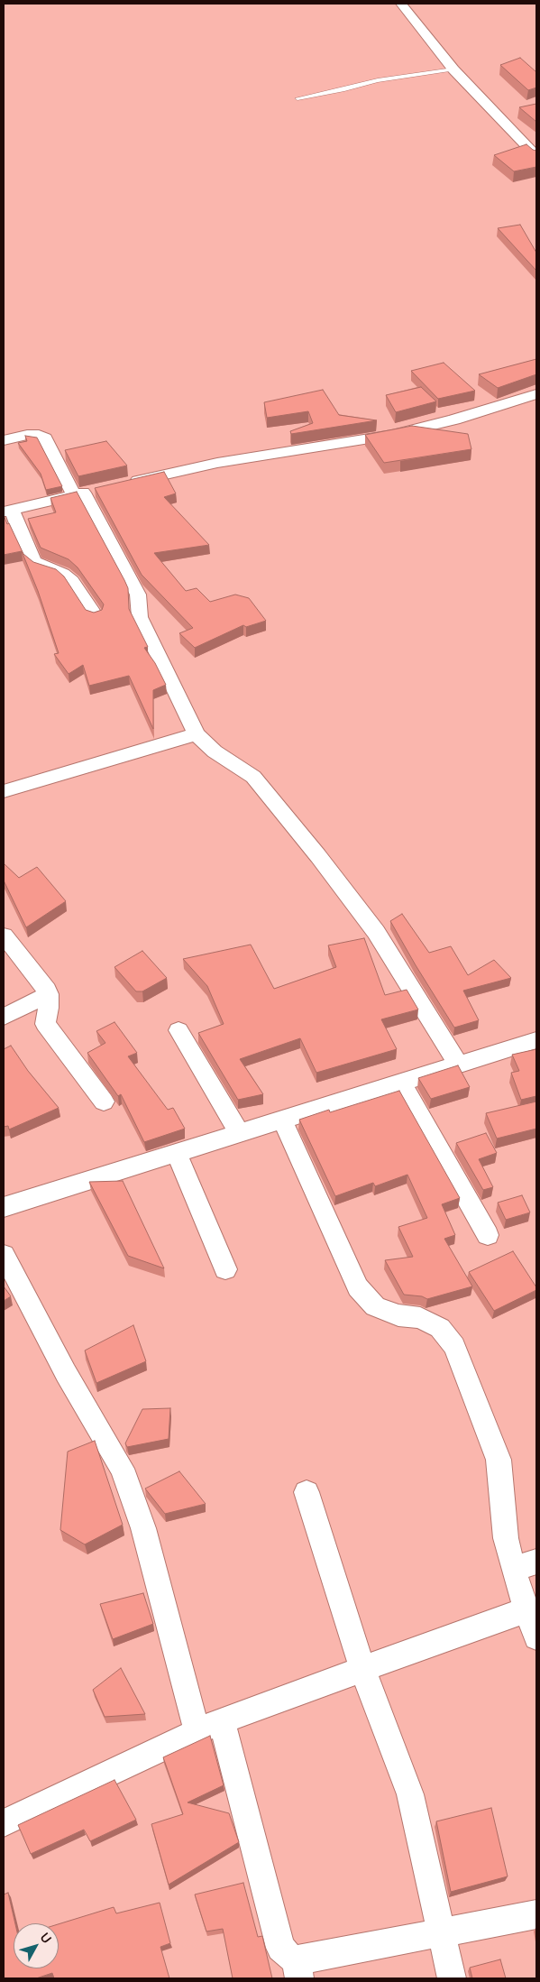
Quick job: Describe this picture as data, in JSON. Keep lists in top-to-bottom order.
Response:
{
  "north": "top right"
}
